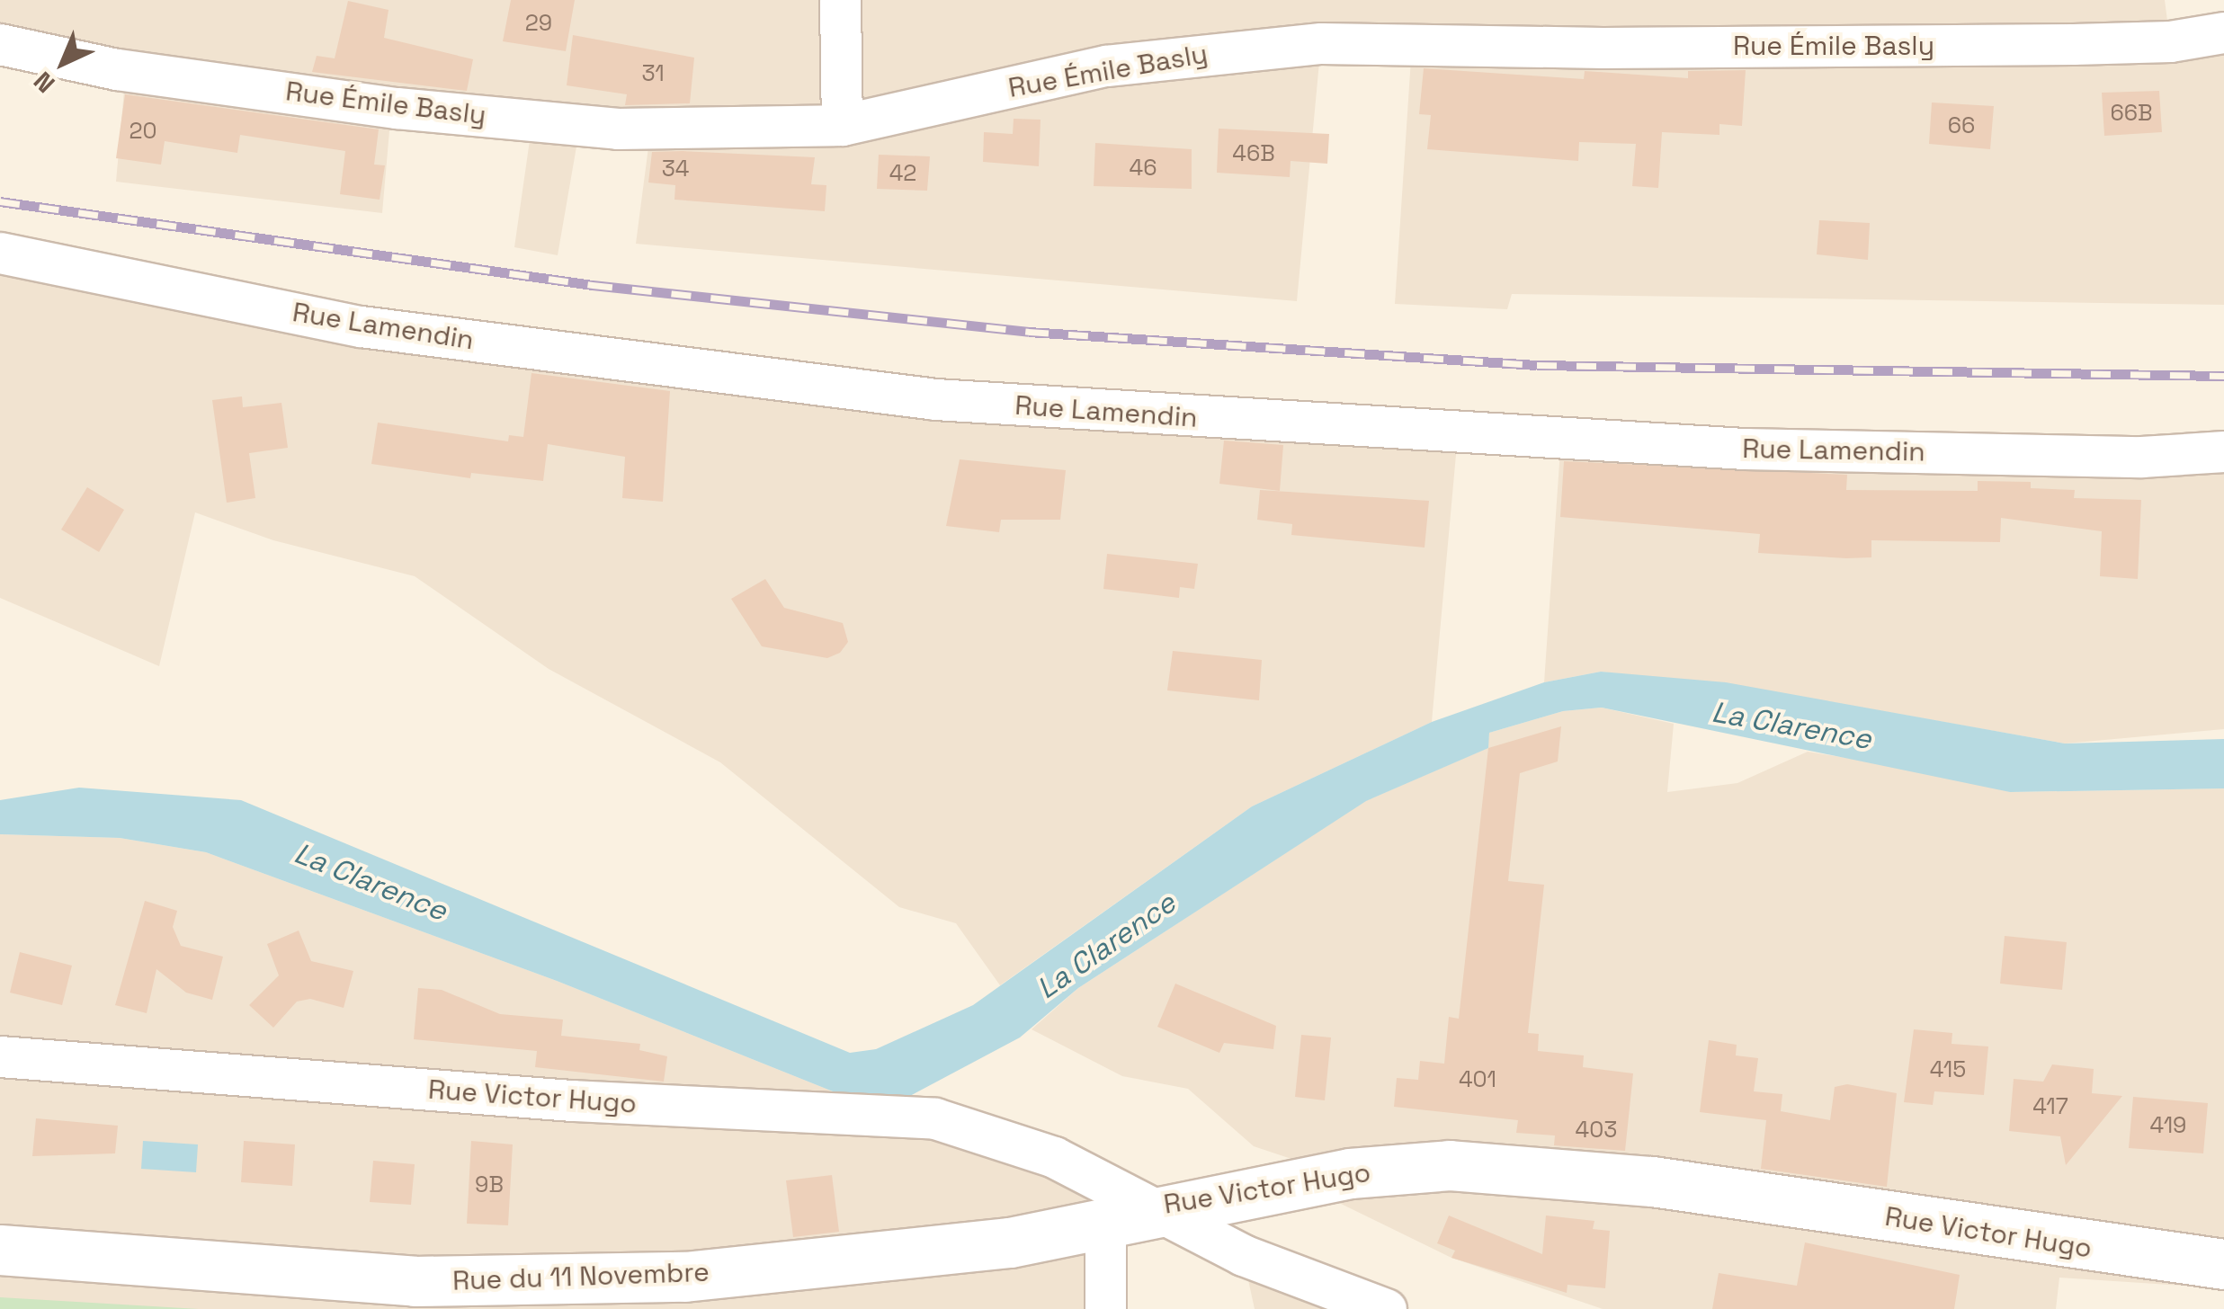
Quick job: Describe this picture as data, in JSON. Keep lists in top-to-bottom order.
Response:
{
  "streets": {
    "main road": ["Rue Victor Hugo", "Rue du 11 Novembre"],
    "street": ["Rue Émile Basly", "Rue Lamendin"]
  },
  "crossings": [
    ["Rue Victor Hugo", "Rue du 11 Novembre"]
  ],
  "water": ["La Clarence"],
  "house_numbers": [
    "29",
    "31",
    "66B",
    "66",
    "20",
    "46B",
    "46",
    "34",
    "42",
    "415",
    "401",
    "417",
    "419",
    "403",
    "9B"
  ],
  "north": "bottom left"
}
